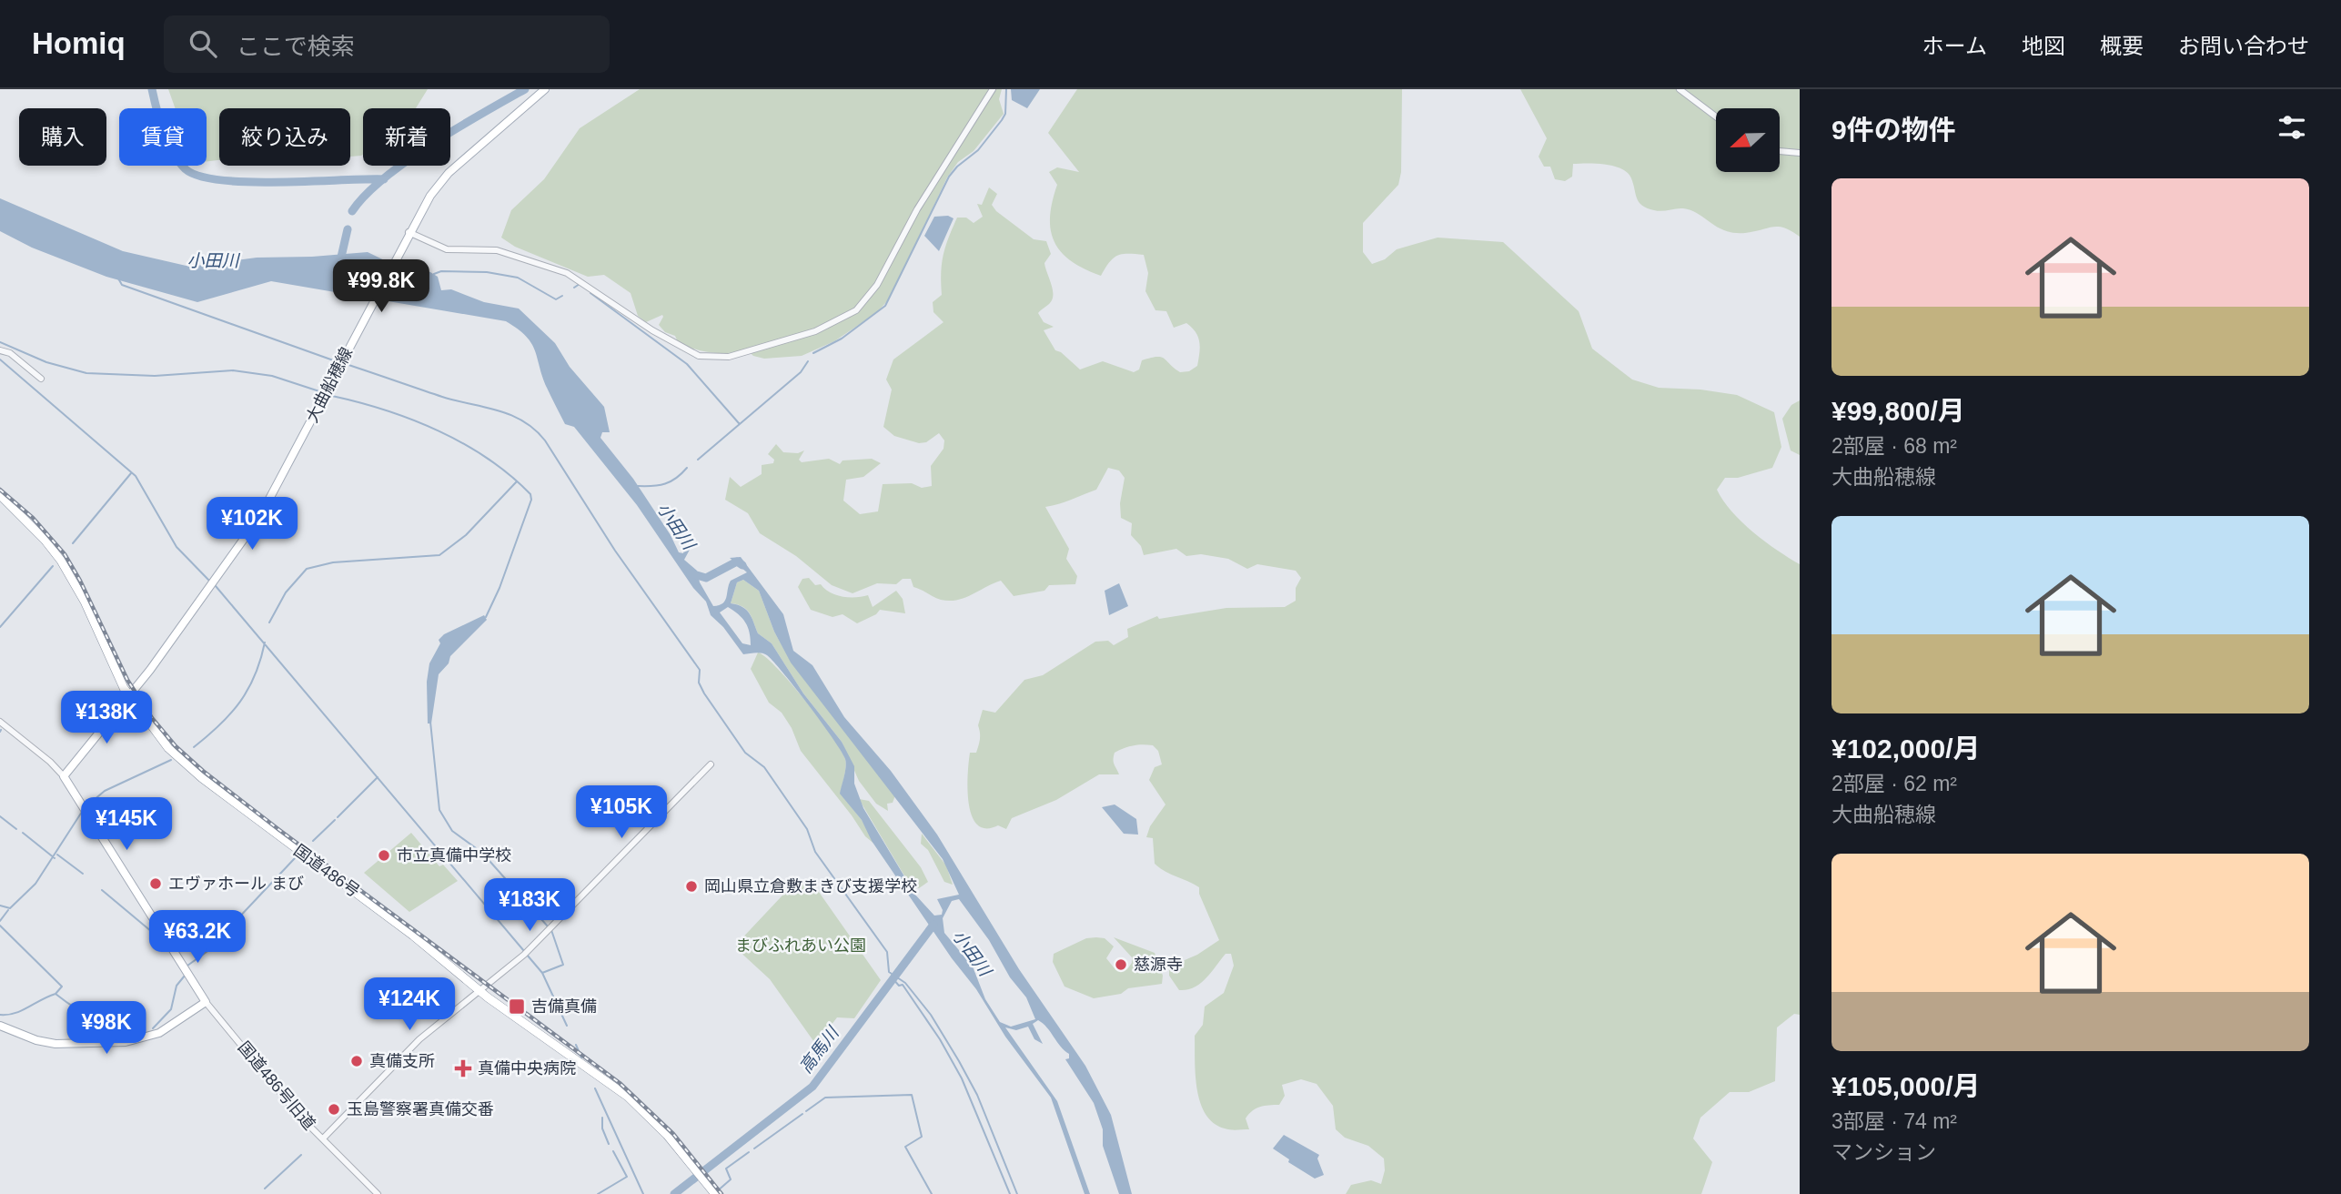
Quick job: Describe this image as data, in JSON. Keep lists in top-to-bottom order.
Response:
{
  "streets": {
    "highway": ["国道486号"],
    "main road": ["大曲船穂線"],
    "street": ["国道486号旧道"]
  },
  "crossings": [
    ["大曲船穂線", "国道486号"]
  ],
  "water": ["小田川", "高馬川"],
  "parks": ["まびふれあい公園"],
  "places": {
    "other": [
      "市立真備中学校",
      "エヴァホール まび",
      "岡山県立倉敷まきび支援学校",
      "慈源寺",
      "真備支所",
      "玉島警察署真備交番"
    ],
    "transit": ["吉備真備"],
    "health": ["真備中央病院"]
  },
  "north": "left",
  "page": {
    "header": "Homiq",
    "search": "ここで検索",
    "nav": [
      "ホーム",
      "地図",
      "概要",
      "お問い合わせ"
    ],
    "heading": "9件の物件",
    "chip": [
      "購入",
      "賃貸",
      "絞り込み",
      "新着"
    ],
    "list": [
      {
        "name": "¥99,800/月",
        "note": "2部屋 · 68 m² · 大曲船穂線"
      },
      {
        "name": "¥102,000/月",
        "note": "2部屋 · 62 m² · 大曲船穂線"
      },
      {
        "name": "¥105,000/月",
        "note": "3部屋 · 74 m² · マンション"
      }
    ],
    "price": [
      "¥99.8K",
      "¥102K",
      "¥138K",
      "¥105K",
      "¥145K",
      "¥183K",
      "¥63.2K",
      "¥124K",
      "¥98K"
    ]
  }
}
